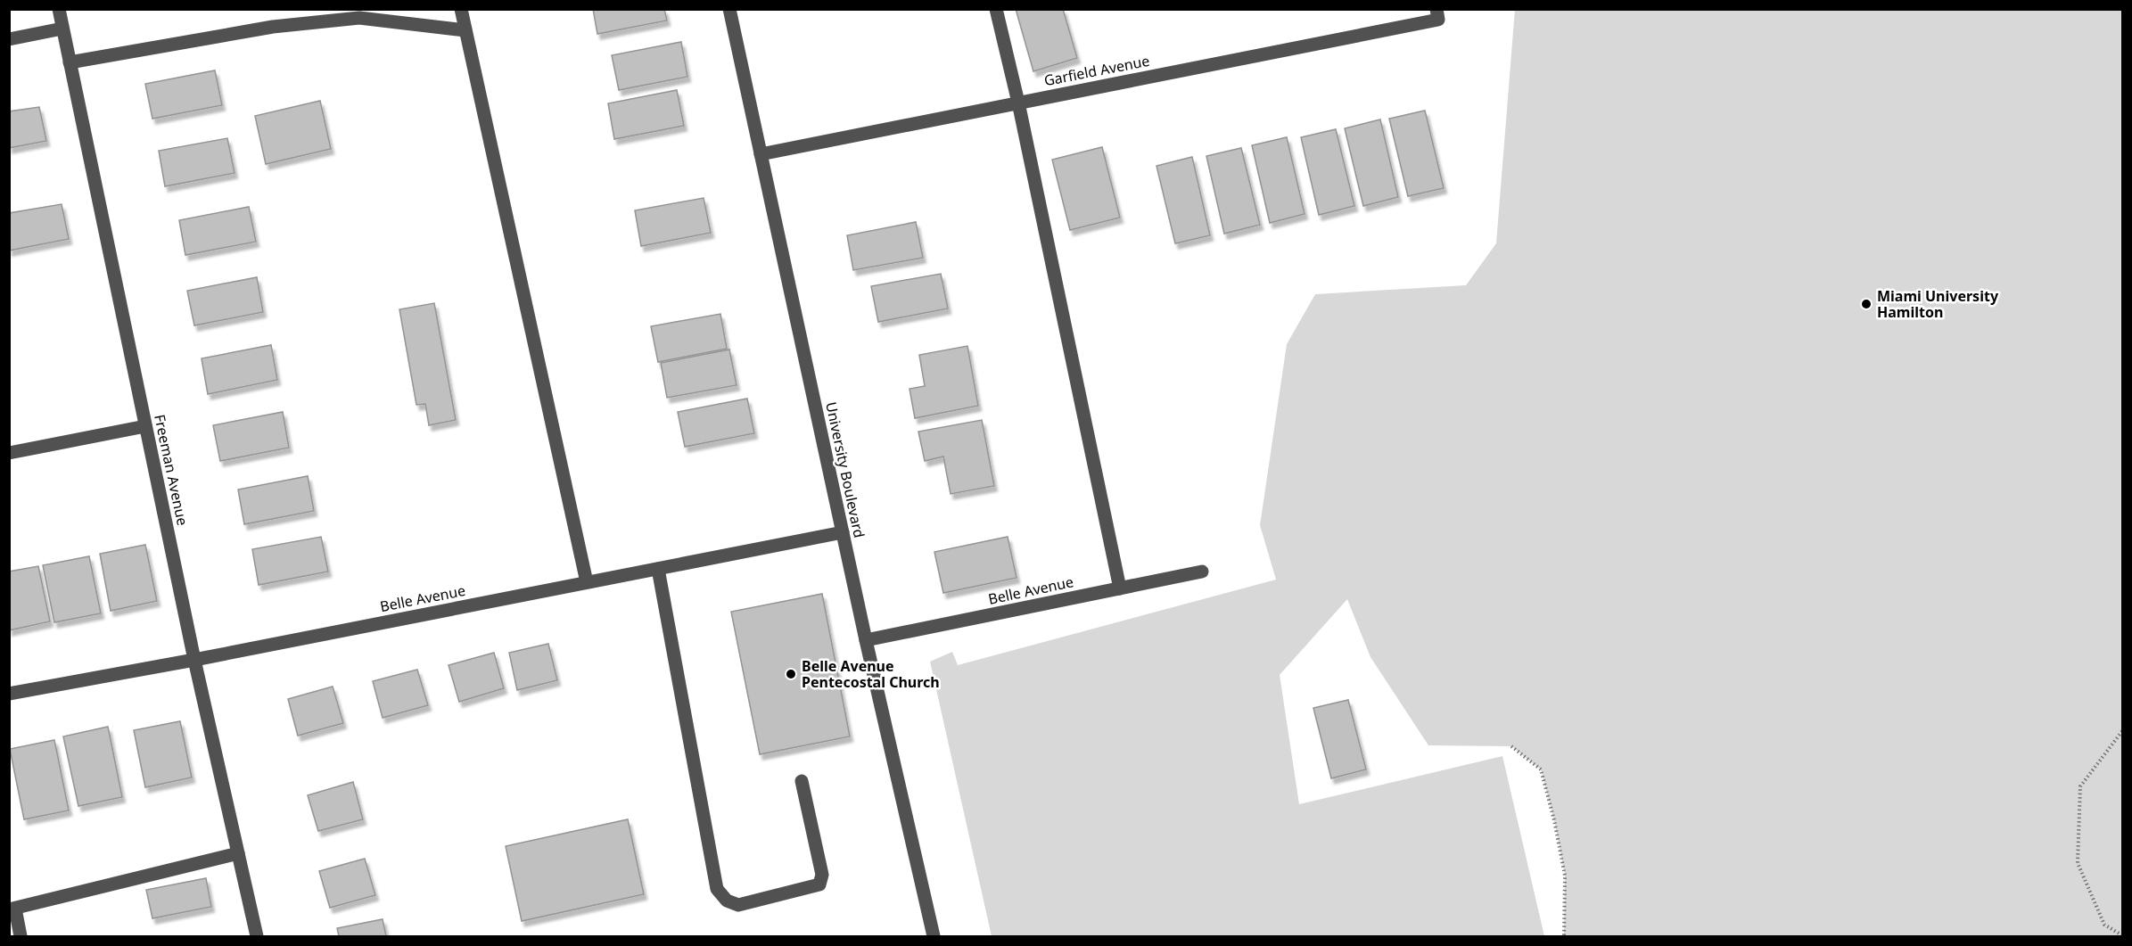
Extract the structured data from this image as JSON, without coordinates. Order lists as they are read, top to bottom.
{
  "streets": {
    "street": [
      "Garfield Avenue",
      "Freeman Avenue",
      "University Boulevard",
      "Belle Avenue"
    ]
  },
  "crossings": [
    ["Garfield Avenue", "University Boulevard"],
    ["Freeman Avenue", "Belle Avenue"],
    ["University Boulevard", "Belle Avenue"]
  ],
  "places": ["Miami University Hamilton", "Belle Avenue Pentecostal Church"]
}
